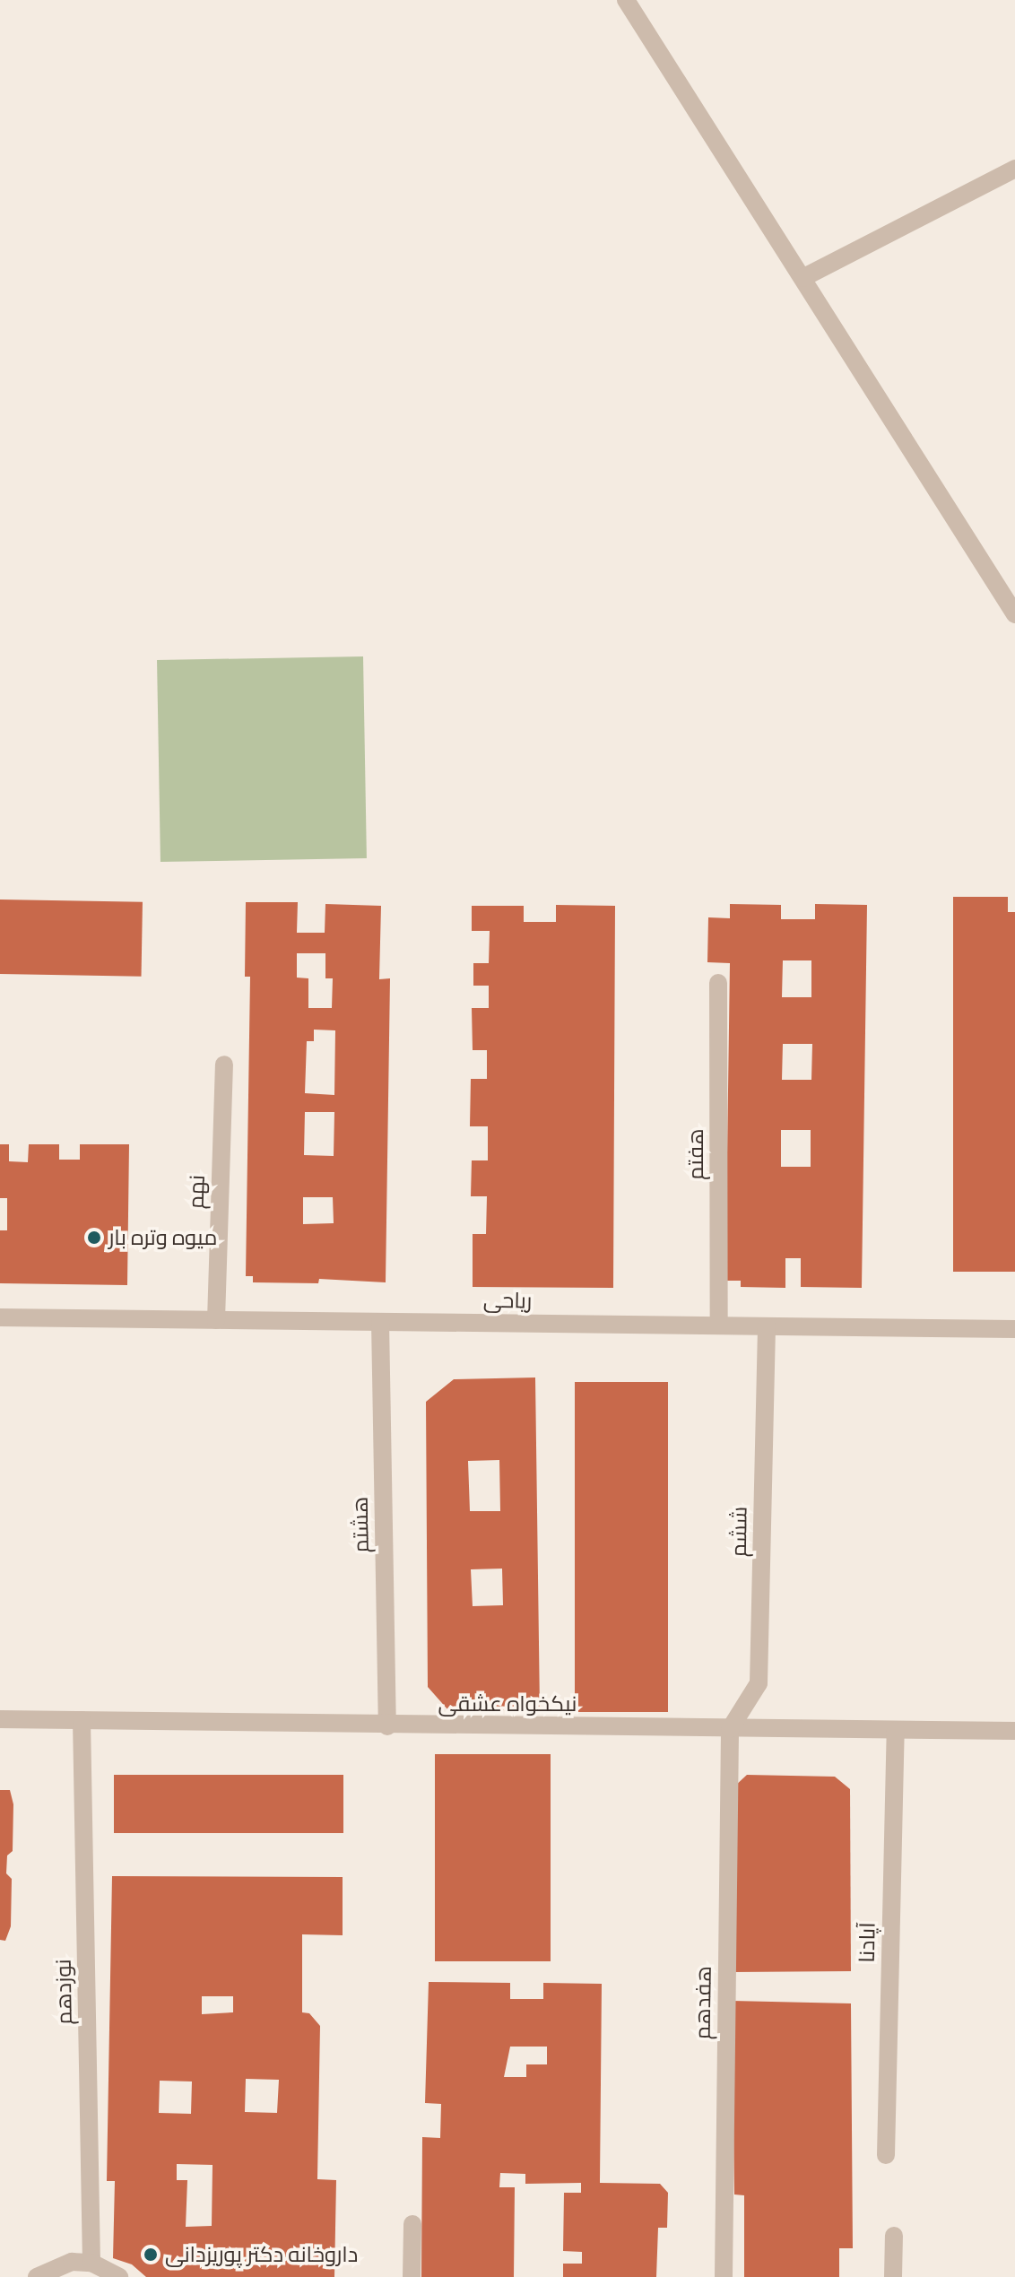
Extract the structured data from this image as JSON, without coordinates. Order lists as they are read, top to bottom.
{
  "streets": {
    "street": [
      "هفتم",
      "نهم",
      "ریاحی",
      "هشتم",
      "ششم",
      "نیکخواه عشقی",
      "آپادنا",
      "نوزدهم",
      "هفدهم"
    ]
  },
  "crossings": [
    ["هفتم", "ریاحی"],
    ["نهم", "ریاحی"],
    ["ریاحی", "هشتم"],
    ["ریاحی", "ششم"],
    ["هشتم", "نیکخواه عشقی"],
    ["ششم", "نیکخواه عشقی"],
    ["ششم", "هفدهم"],
    ["نیکخواه عشقی", "آپادنا"],
    ["نیکخواه عشقی", "نوزدهم"],
    ["نیکخواه عشقی", "هفدهم"]
  ],
  "places": ["میوه وتره بار", "داروخانه دکتر پوریزدانی"]
}
